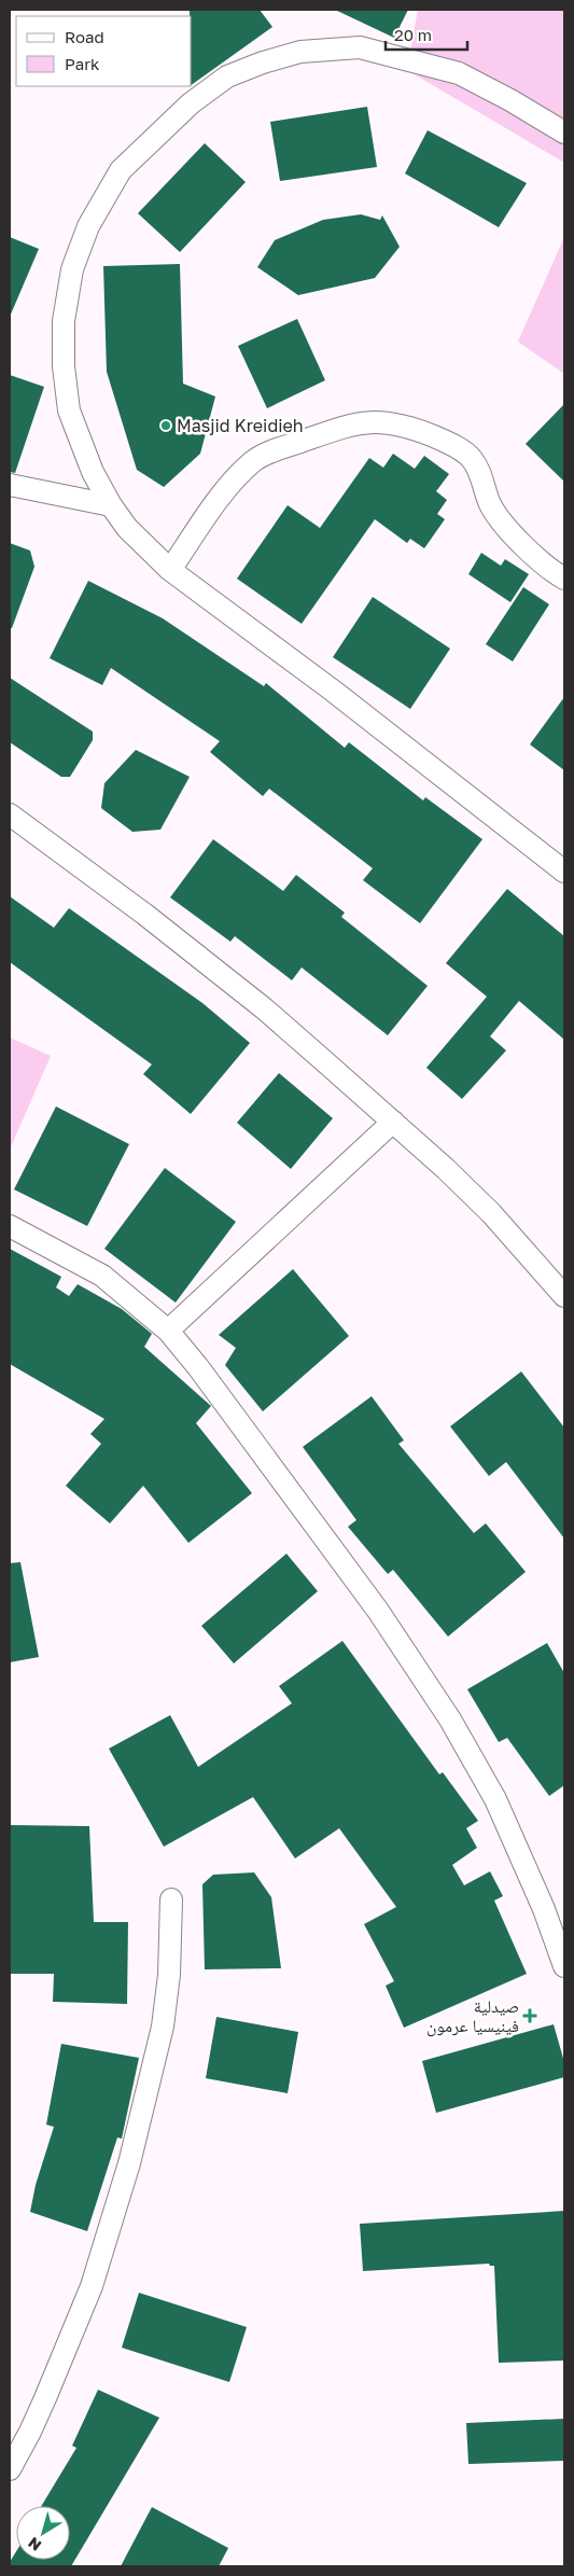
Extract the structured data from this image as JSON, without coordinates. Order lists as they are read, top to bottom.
{
  "places": {
    "other": ["Masjid Kreidieh"],
    "health": ["صيدلية فينيسيا عرمون"]
  },
  "legend": ["Road", "Park"],
  "scale_bar": "20 m",
  "north": "bottom left"
}
